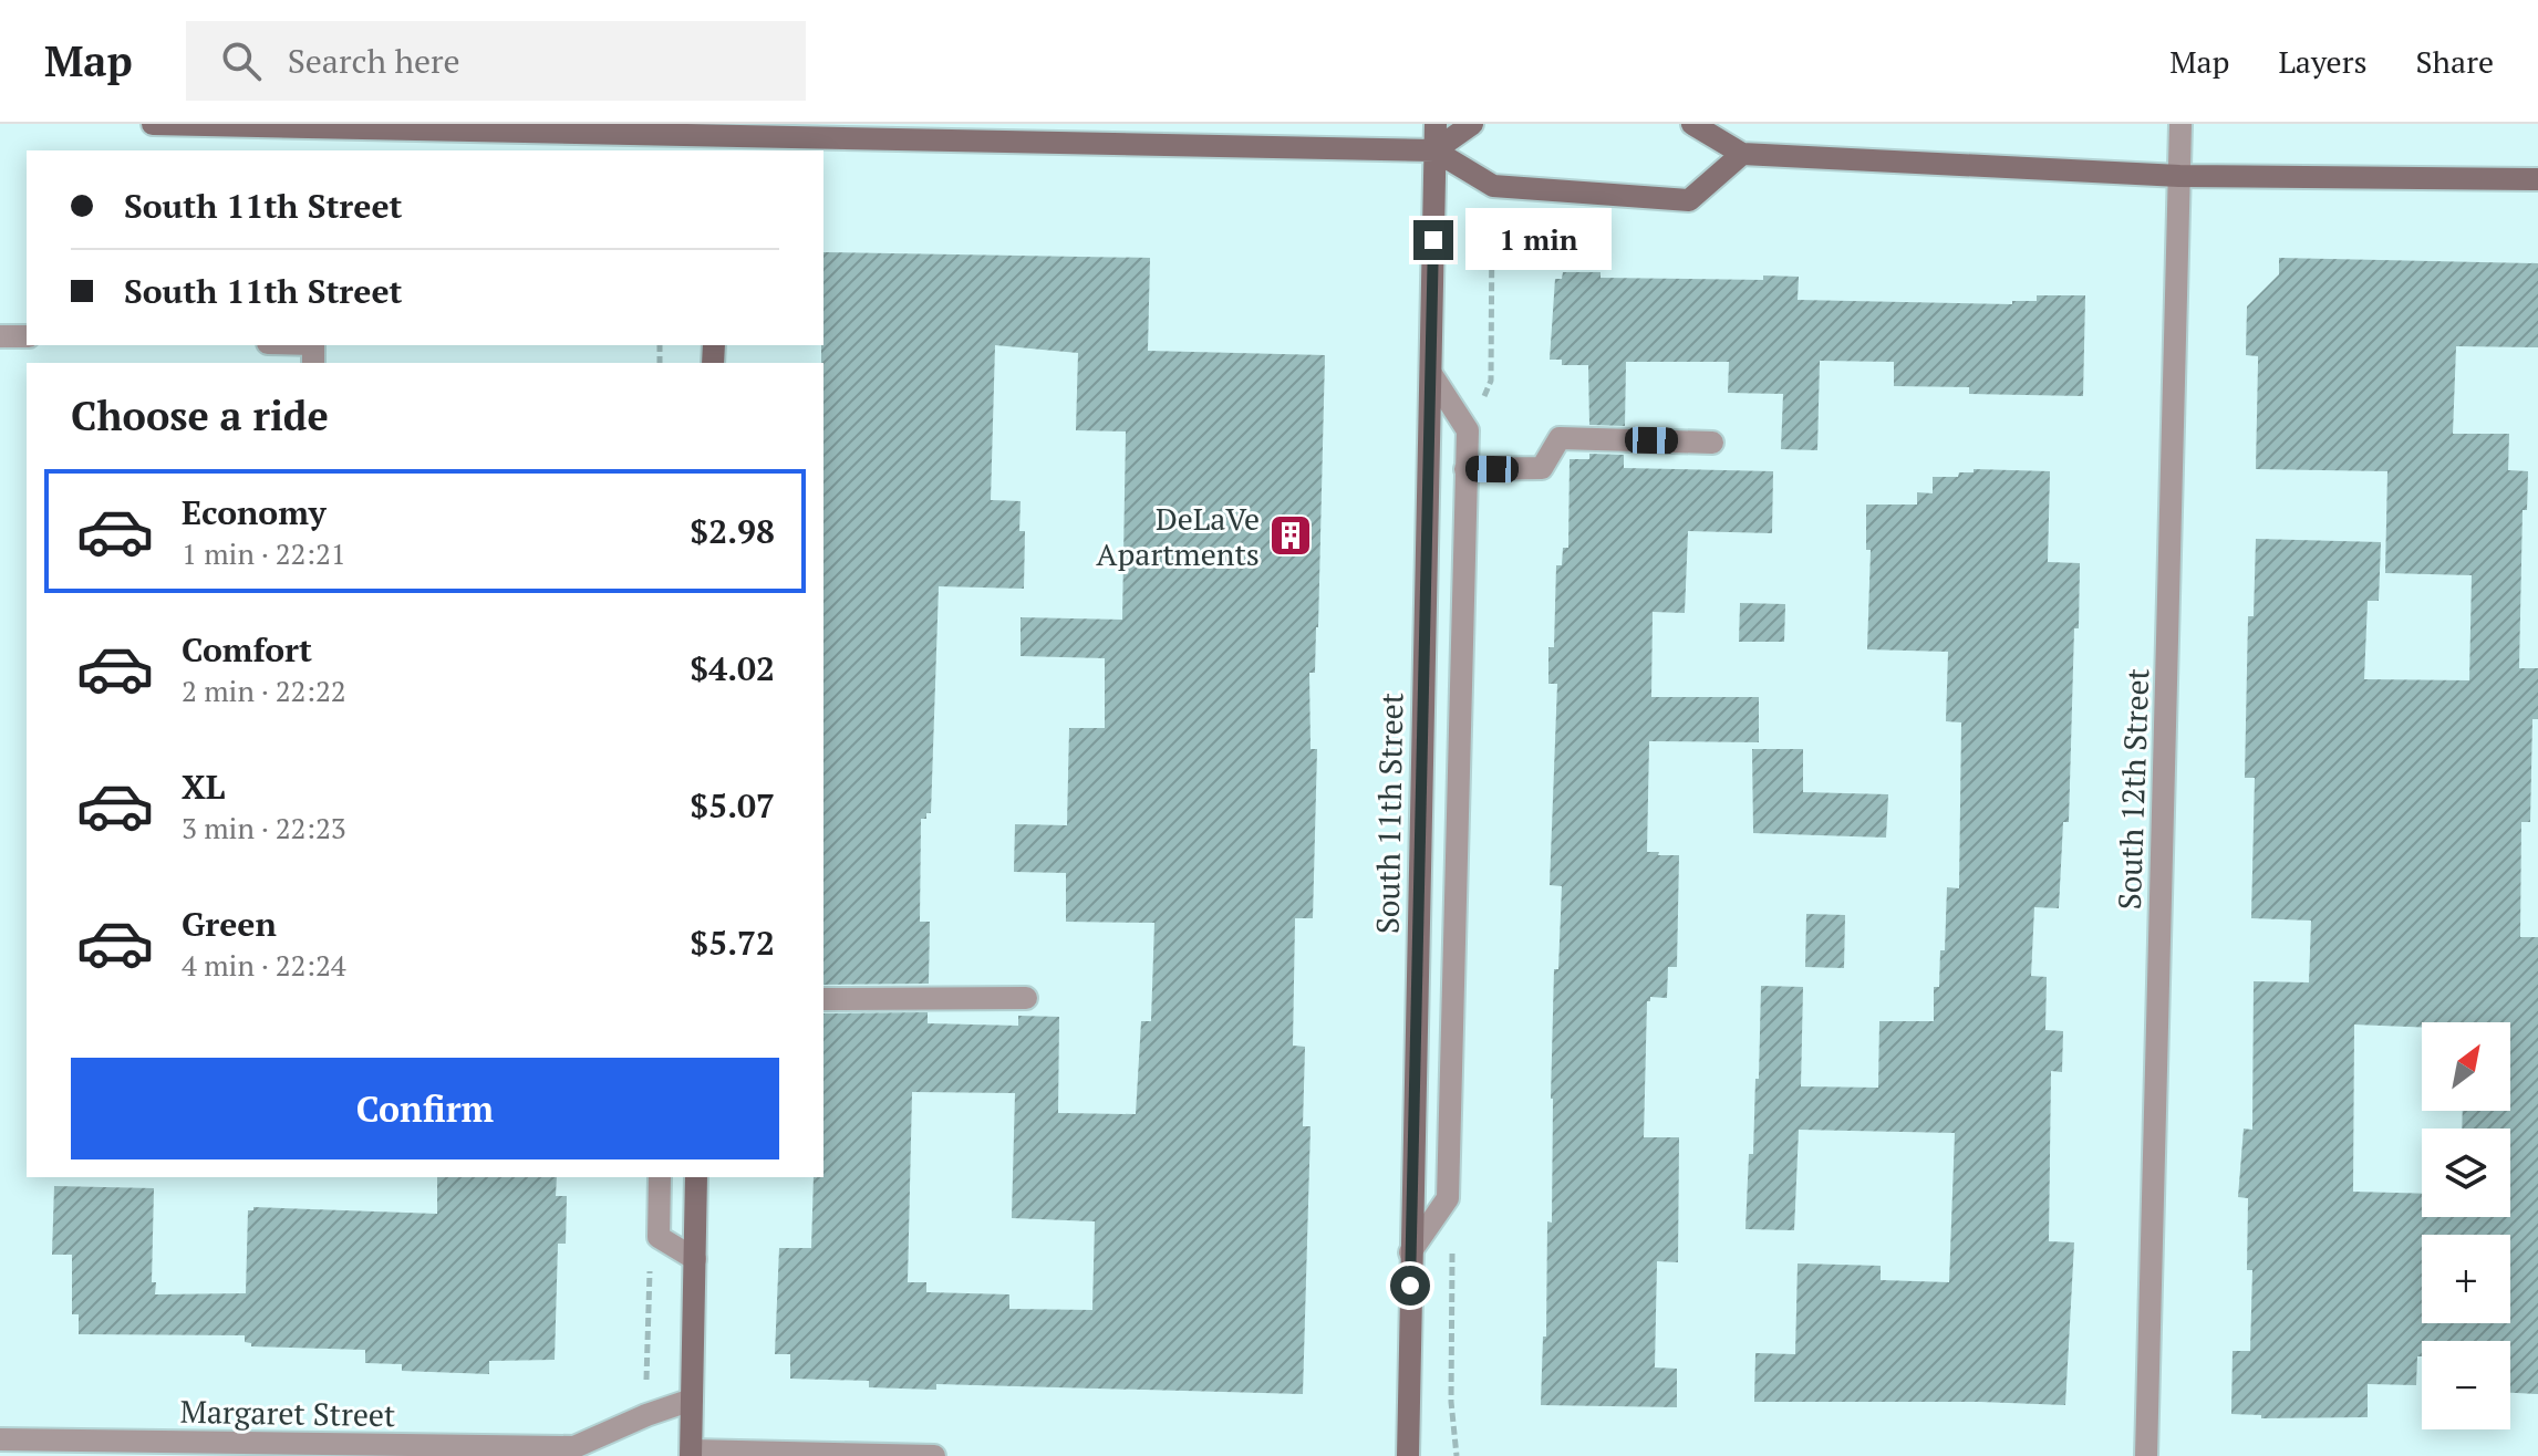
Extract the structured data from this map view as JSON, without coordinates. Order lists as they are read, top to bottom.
{
  "streets": {
    "street": ["South 12th Street", "South 11th Street", "Margaret Street"]
  },
  "places": {
    "building": ["DeLaVe Apartments"]
  },
  "north": "top right",
  "page": {
    "header": "Map",
    "search": "Search here",
    "nav": ["Map", "Layers", "Share"],
    "banner": ["South 11th Street", "South 11th Street"],
    "bubble": "1 min",
    "heading": "Choose a ride",
    "list": [
      {
        "name": "Economy",
        "note": "1 min · 22:21",
        "value": "$2.98"
      },
      {
        "name": "Comfort",
        "note": "2 min · 22:22",
        "value": "$4.02"
      },
      {
        "name": "XL",
        "note": "3 min · 22:23",
        "value": "$5.07"
      },
      {
        "name": "Green",
        "note": "4 min · 22:24",
        "value": "$5.72"
      }
    ],
    "map_buttons": ["+", "−"],
    "buttons": "Confirm"
  }
}
